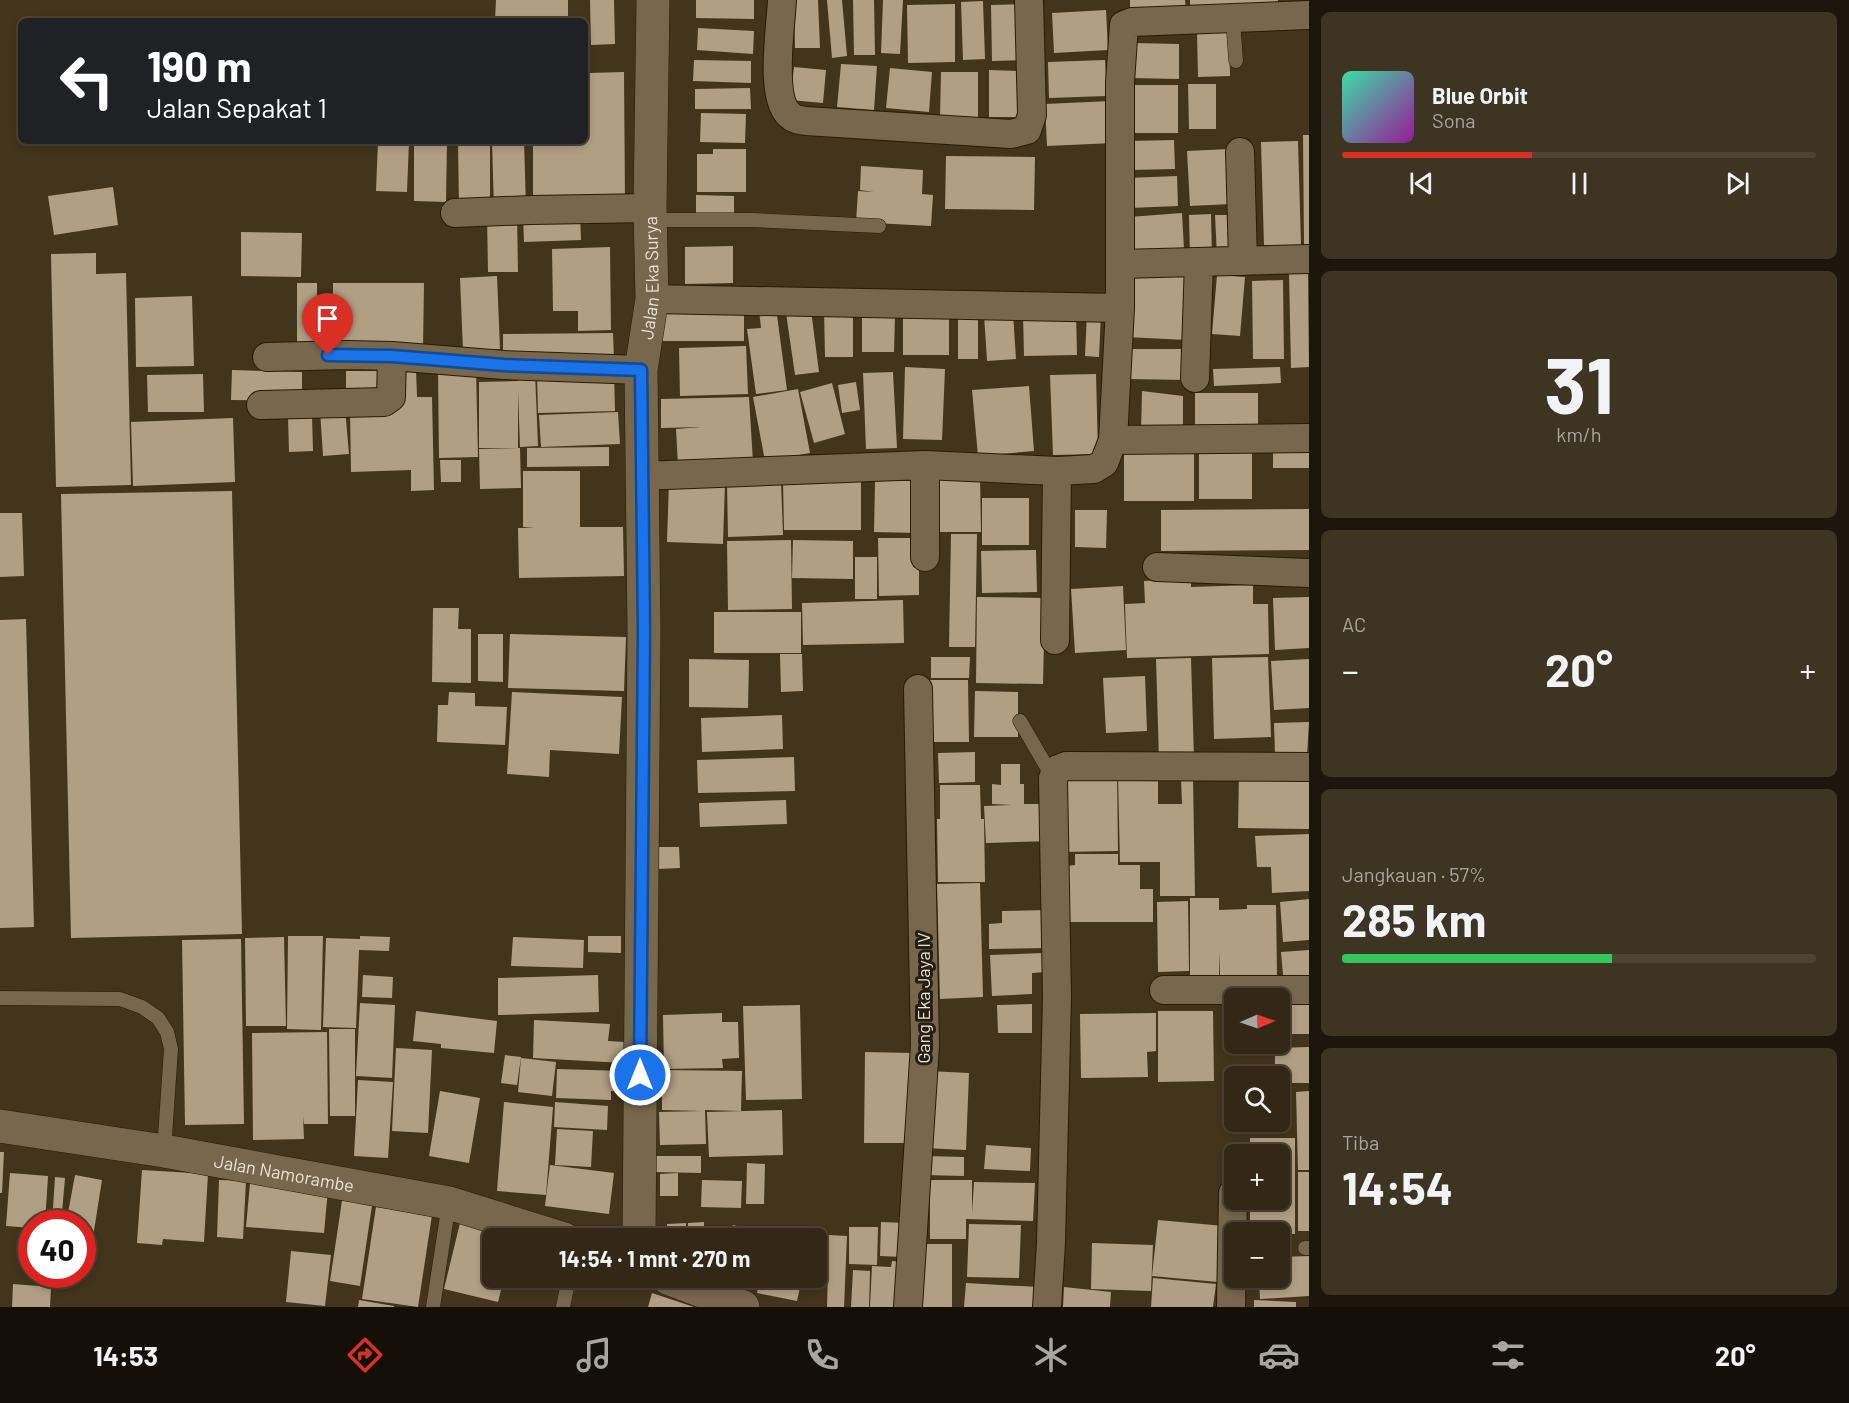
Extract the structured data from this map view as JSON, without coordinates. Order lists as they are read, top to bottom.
{
  "streets": {
    "street": ["Jalan Eka Surya", "Gang Eka Jaya IV", "Jalan Namorambe"]
  },
  "north": "right",
  "page": {
    "turn": ["190 m", "Jalan Sepakat 1"],
    "song": ["Blue Orbit", "Sona"],
    "tile": [
      ["31", "km/h"],
      "AC",
      ["Jangkauan · 57%", "285 km"],
      ["Tiba", "14:54"]
    ],
    "heat": ["−", "20°", "+"],
    "map_buttons": ["+", "−"],
    "limit": "40",
    "trip": "14:54 · 1 mnt · 270 m",
    "tabs": ["14:53", "20°"]
  }
}
